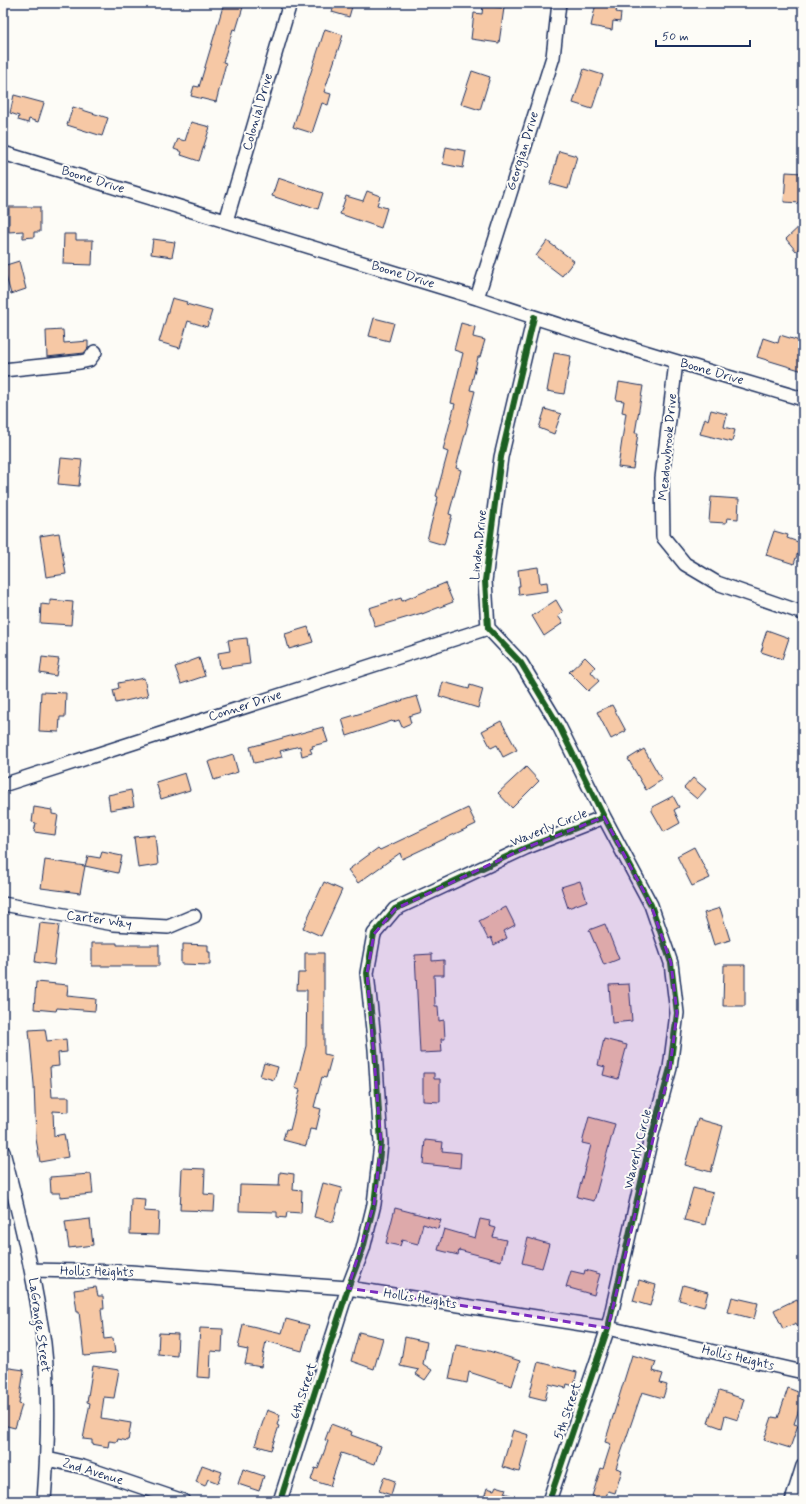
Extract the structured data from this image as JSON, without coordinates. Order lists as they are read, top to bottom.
{
  "streets": {
    "street": [
      "Colonial Drive",
      "Georgian Drive",
      "Boone Drive",
      "Meadowbrook Drive",
      "Linden Drive",
      "Conner Drive",
      "Waverly Circle",
      "Carter Way",
      "Hollis Heights",
      "LaGrange Street",
      "6th Street",
      "5th Street",
      "2nd Avenue"
    ]
  },
  "crossings": [
    ["Colonial Drive", "Boone Drive"],
    ["Georgian Drive", "Boone Drive"],
    ["Boone Drive", "Meadowbrook Drive"],
    ["Boone Drive", "Linden Drive"],
    ["Linden Drive", "Conner Drive"],
    ["Waverly Circle", "Hollis Heights"],
    ["Waverly Circle", "6th Street"],
    ["Waverly Circle", "5th Street"],
    ["Hollis Heights", "LaGrange Street"],
    ["Hollis Heights", "6th Street"],
    ["Hollis Heights", "5th Street"],
    ["LaGrange Street", "2nd Avenue"]
  ],
  "scale_bar": "50 m"
}
